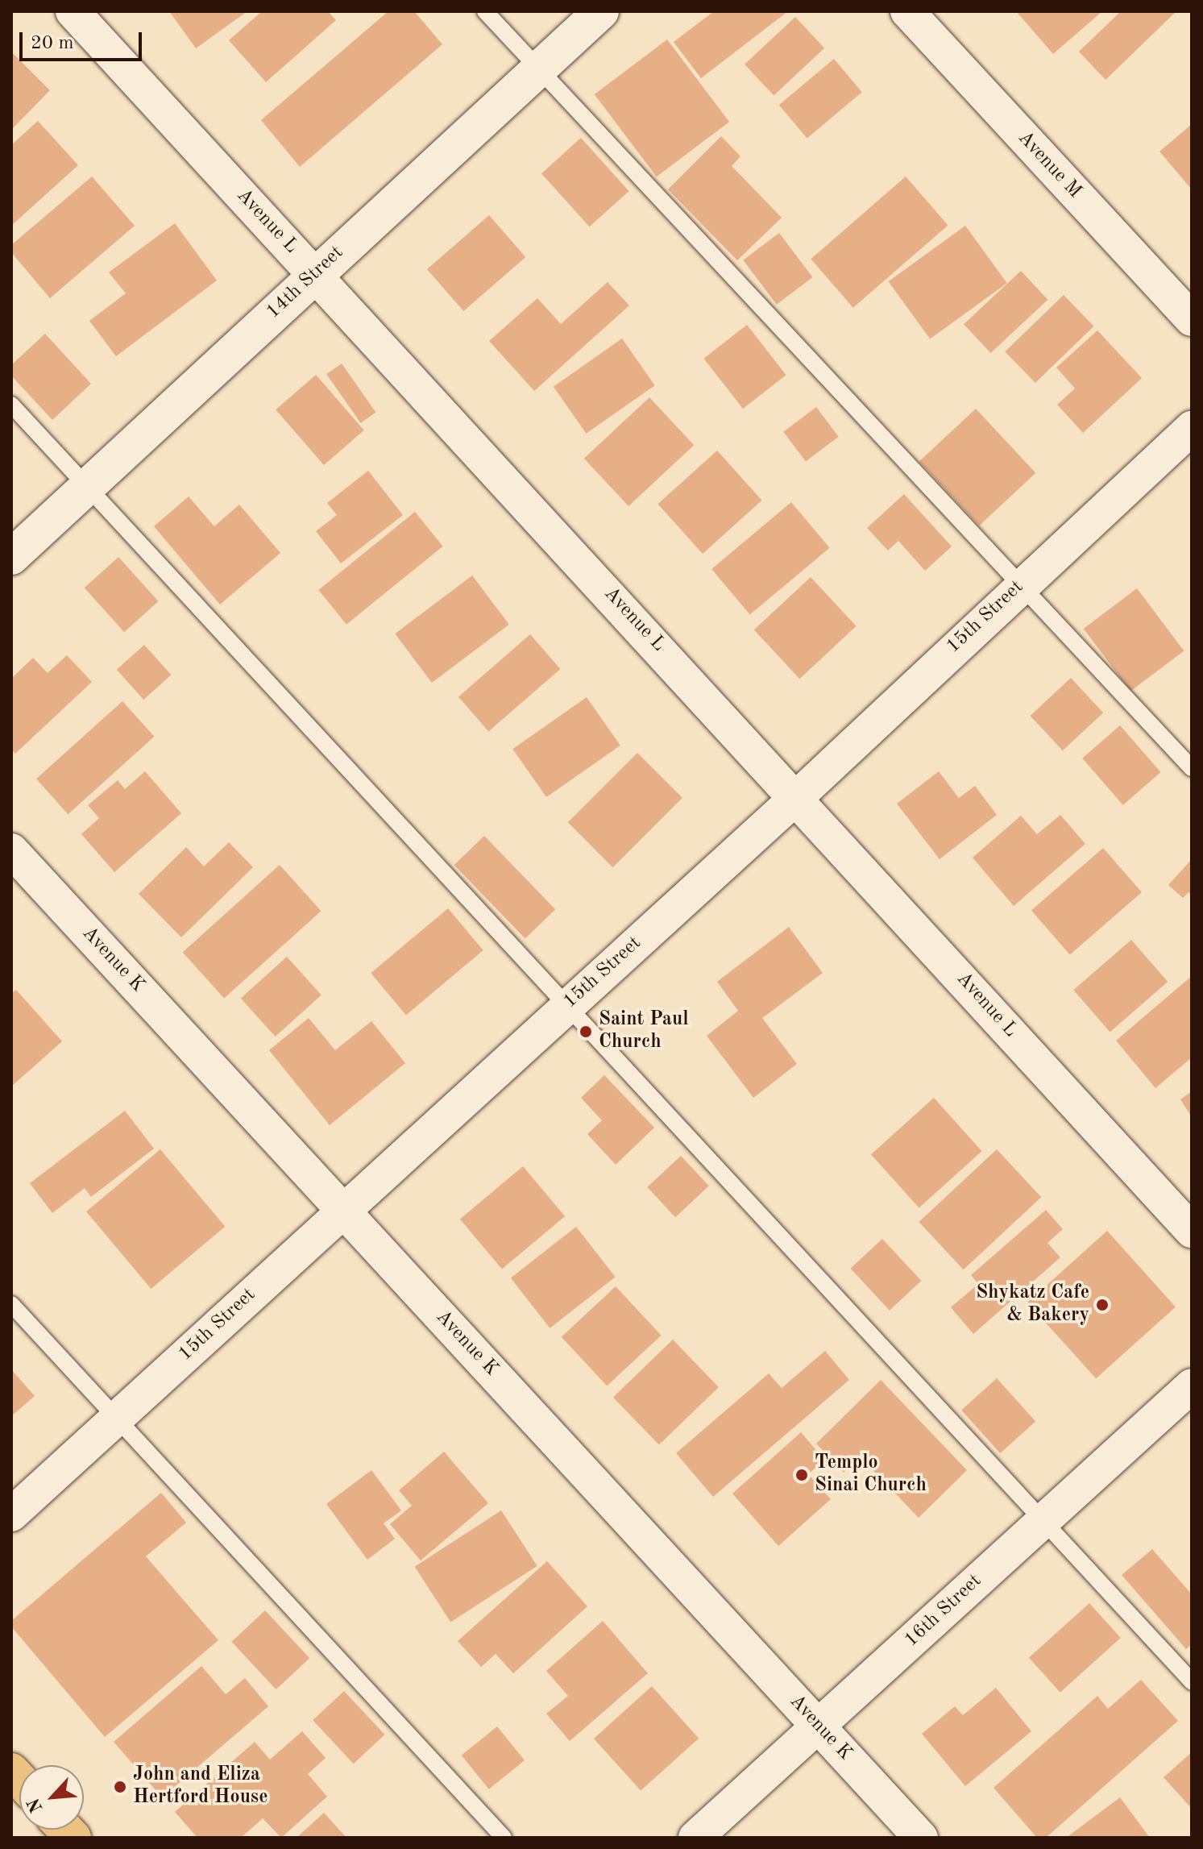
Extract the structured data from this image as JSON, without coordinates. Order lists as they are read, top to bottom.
{
  "streets": {
    "main road": ["14th Street"],
    "street": [
      "Avenue M",
      "Avenue L",
      "15th Street",
      "Avenue K",
      "16th Street"
    ]
  },
  "crossings": [
    ["Avenue L", "14th Street"],
    ["Avenue L", "15th Street"],
    ["15th Street", "Avenue K"],
    ["Avenue K", "16th Street"]
  ],
  "places": [
    "Saint Paul Church",
    "Shykatz Cafe & Bakery",
    "Templo Sinai Church",
    "John and Eliza Hertford House"
  ],
  "scale_bar": "20 m",
  "north": "bottom left"
}
